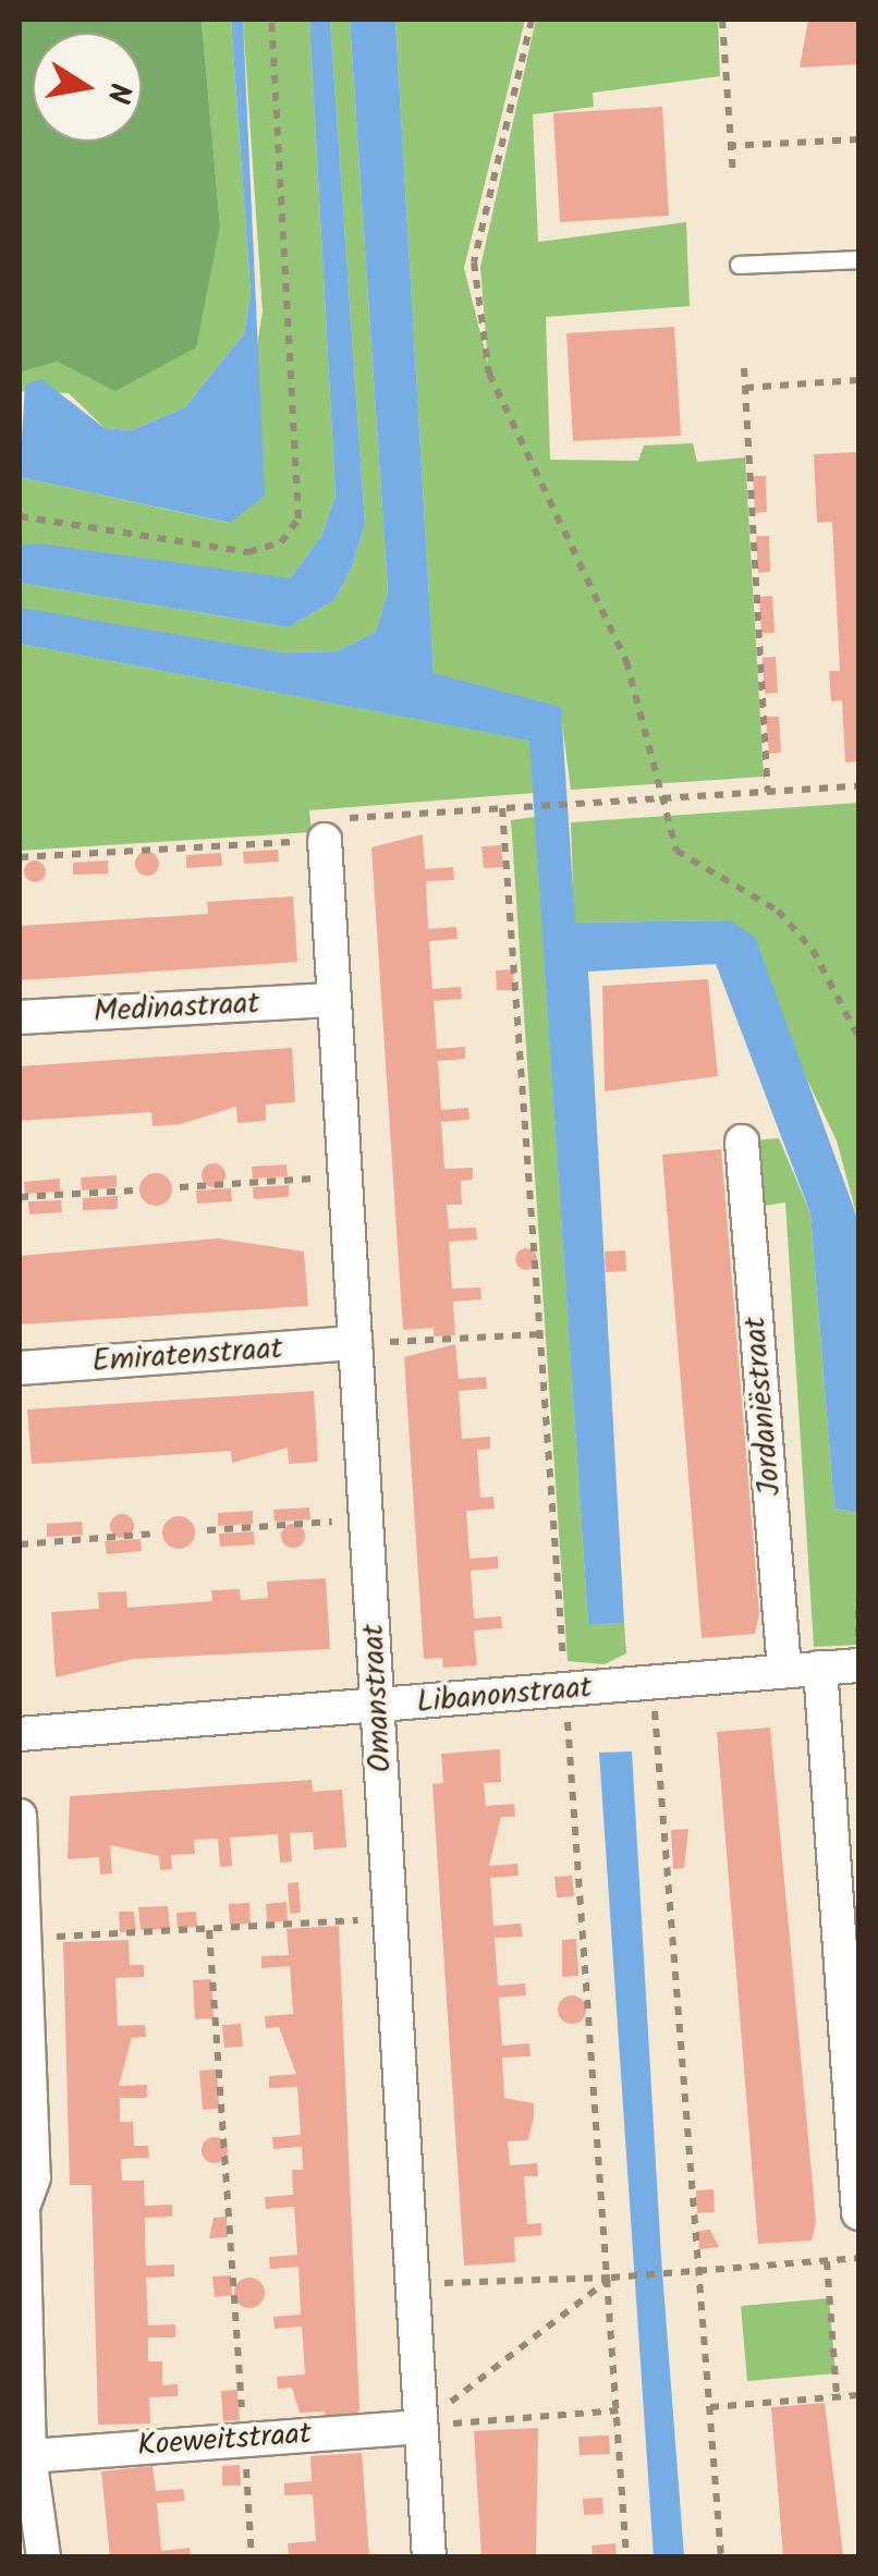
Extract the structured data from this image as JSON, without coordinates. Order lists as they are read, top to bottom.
{
  "streets": {
    "street": [
      "Medinastraat",
      "Emiratenstraat",
      "Jordaniëstraat",
      "Libanonstraat",
      "Omanstraat",
      "Koeweitstraat"
    ]
  },
  "crossings": [
    ["Medinastraat", "Omanstraat"],
    ["Emiratenstraat", "Omanstraat"],
    ["Jordaniëstraat", "Libanonstraat"],
    ["Libanonstraat", "Omanstraat"],
    ["Omanstraat", "Koeweitstraat"]
  ],
  "north": "right"
}
